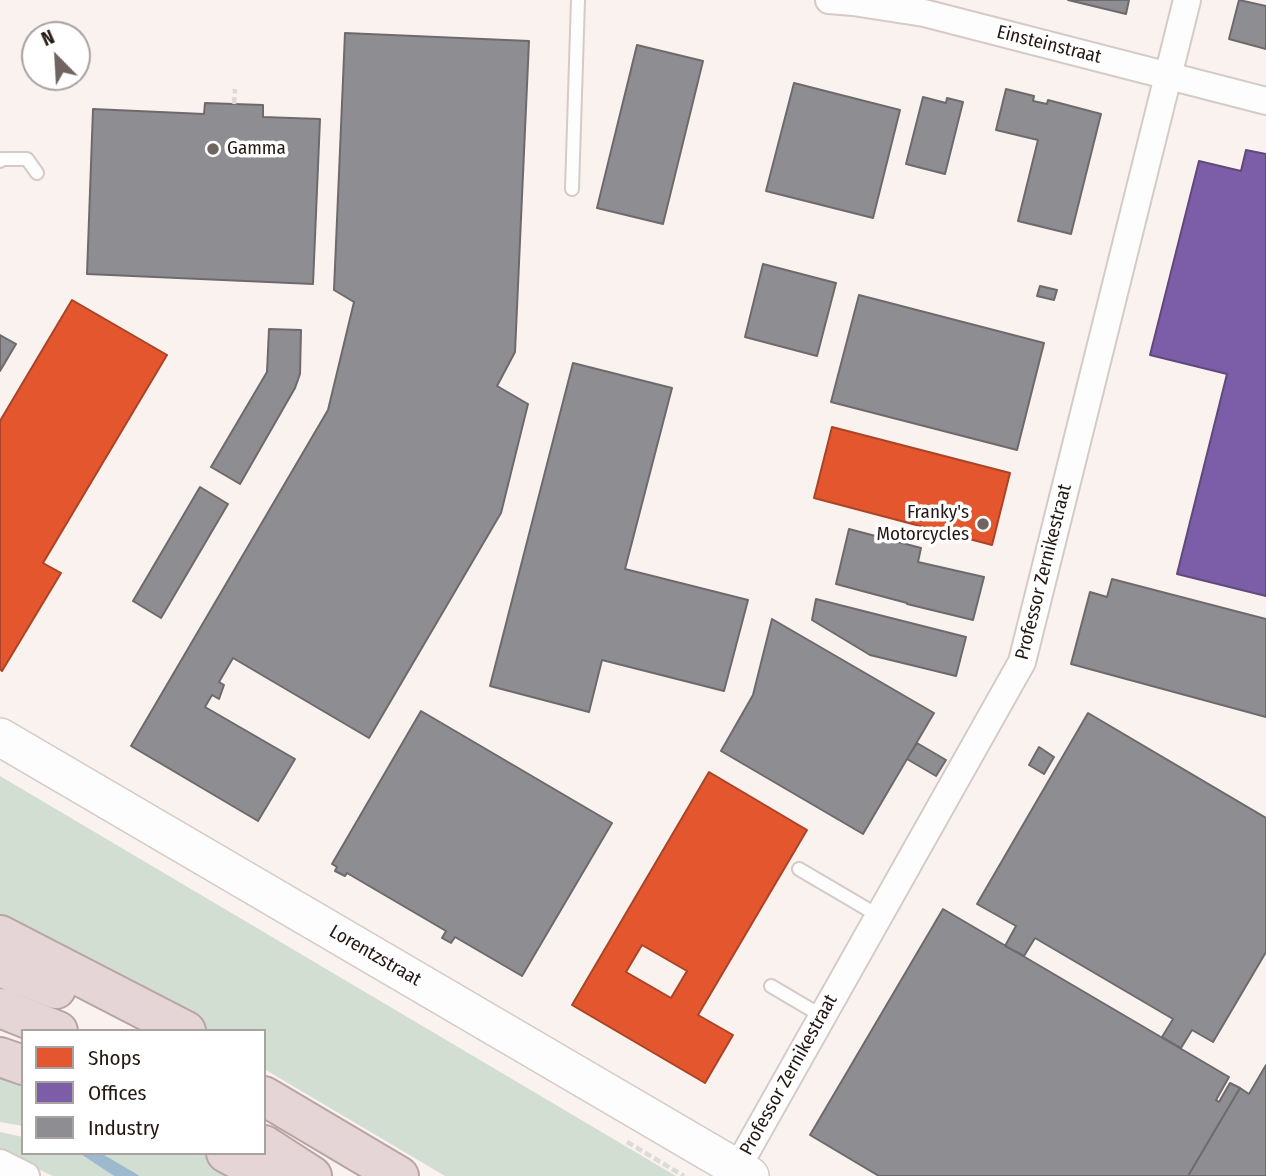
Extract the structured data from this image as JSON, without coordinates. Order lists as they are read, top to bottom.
{
  "streets": {
    "street": ["Einsteinstraat", "Professor Zernikestraat", "Lorentzstraat"]
  },
  "crossings": [
    ["Einsteinstraat", "Professor Zernikestraat"],
    ["Professor Zernikestraat", "Lorentzstraat"]
  ],
  "places": ["Gamma", "Franky's Motorcycles"],
  "legend": ["Shops", "Offices", "Industry"],
  "north": "top left"
}
